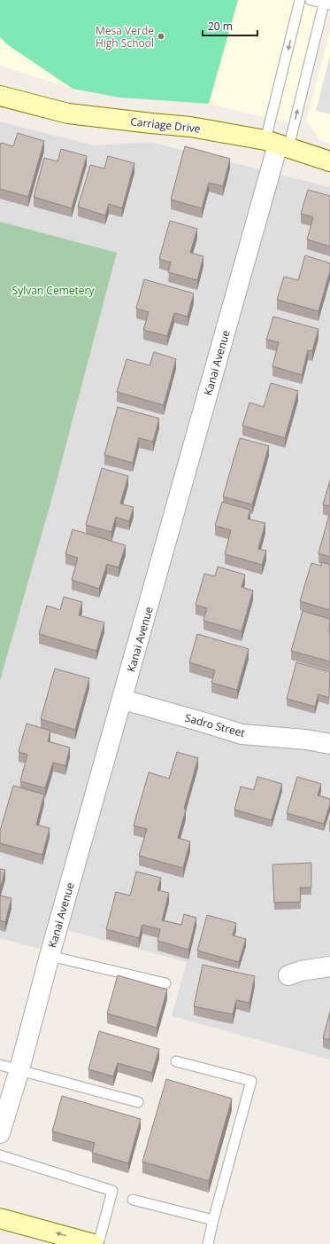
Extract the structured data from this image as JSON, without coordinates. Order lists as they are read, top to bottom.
{
  "streets": {
    "street": ["Carriage Drive", "Kanai Avenue", "Sadro Street"]
  },
  "crossings": [
    ["Carriage Drive", "Kanai Avenue"],
    ["Kanai Avenue", "Sadro Street"]
  ],
  "parks": ["Sylvan Cemetery"],
  "places": ["Mesa Verde High School"],
  "scale_bar": "20 m"
}
